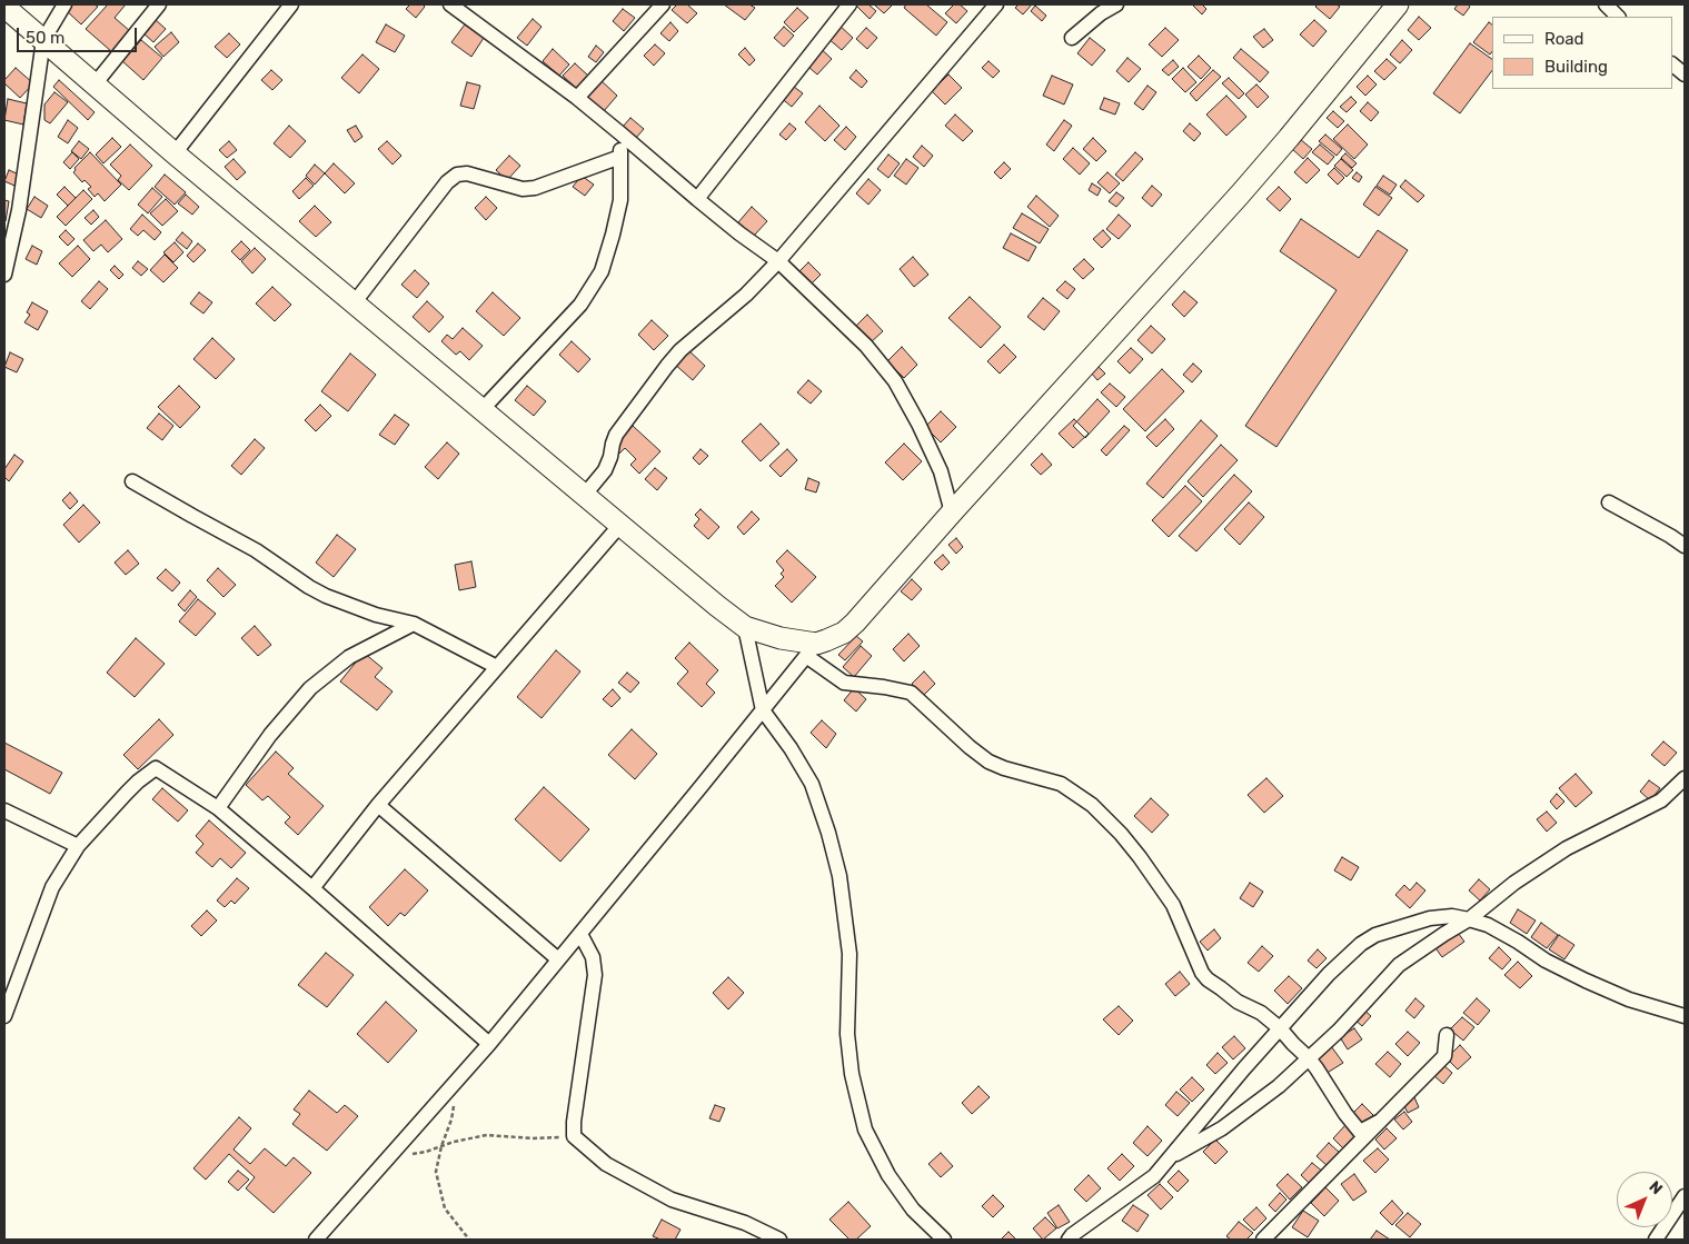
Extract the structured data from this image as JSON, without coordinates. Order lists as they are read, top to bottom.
{
  "legend": ["Road", "Building"],
  "scale_bar": "50 m",
  "north": "top right"
}
